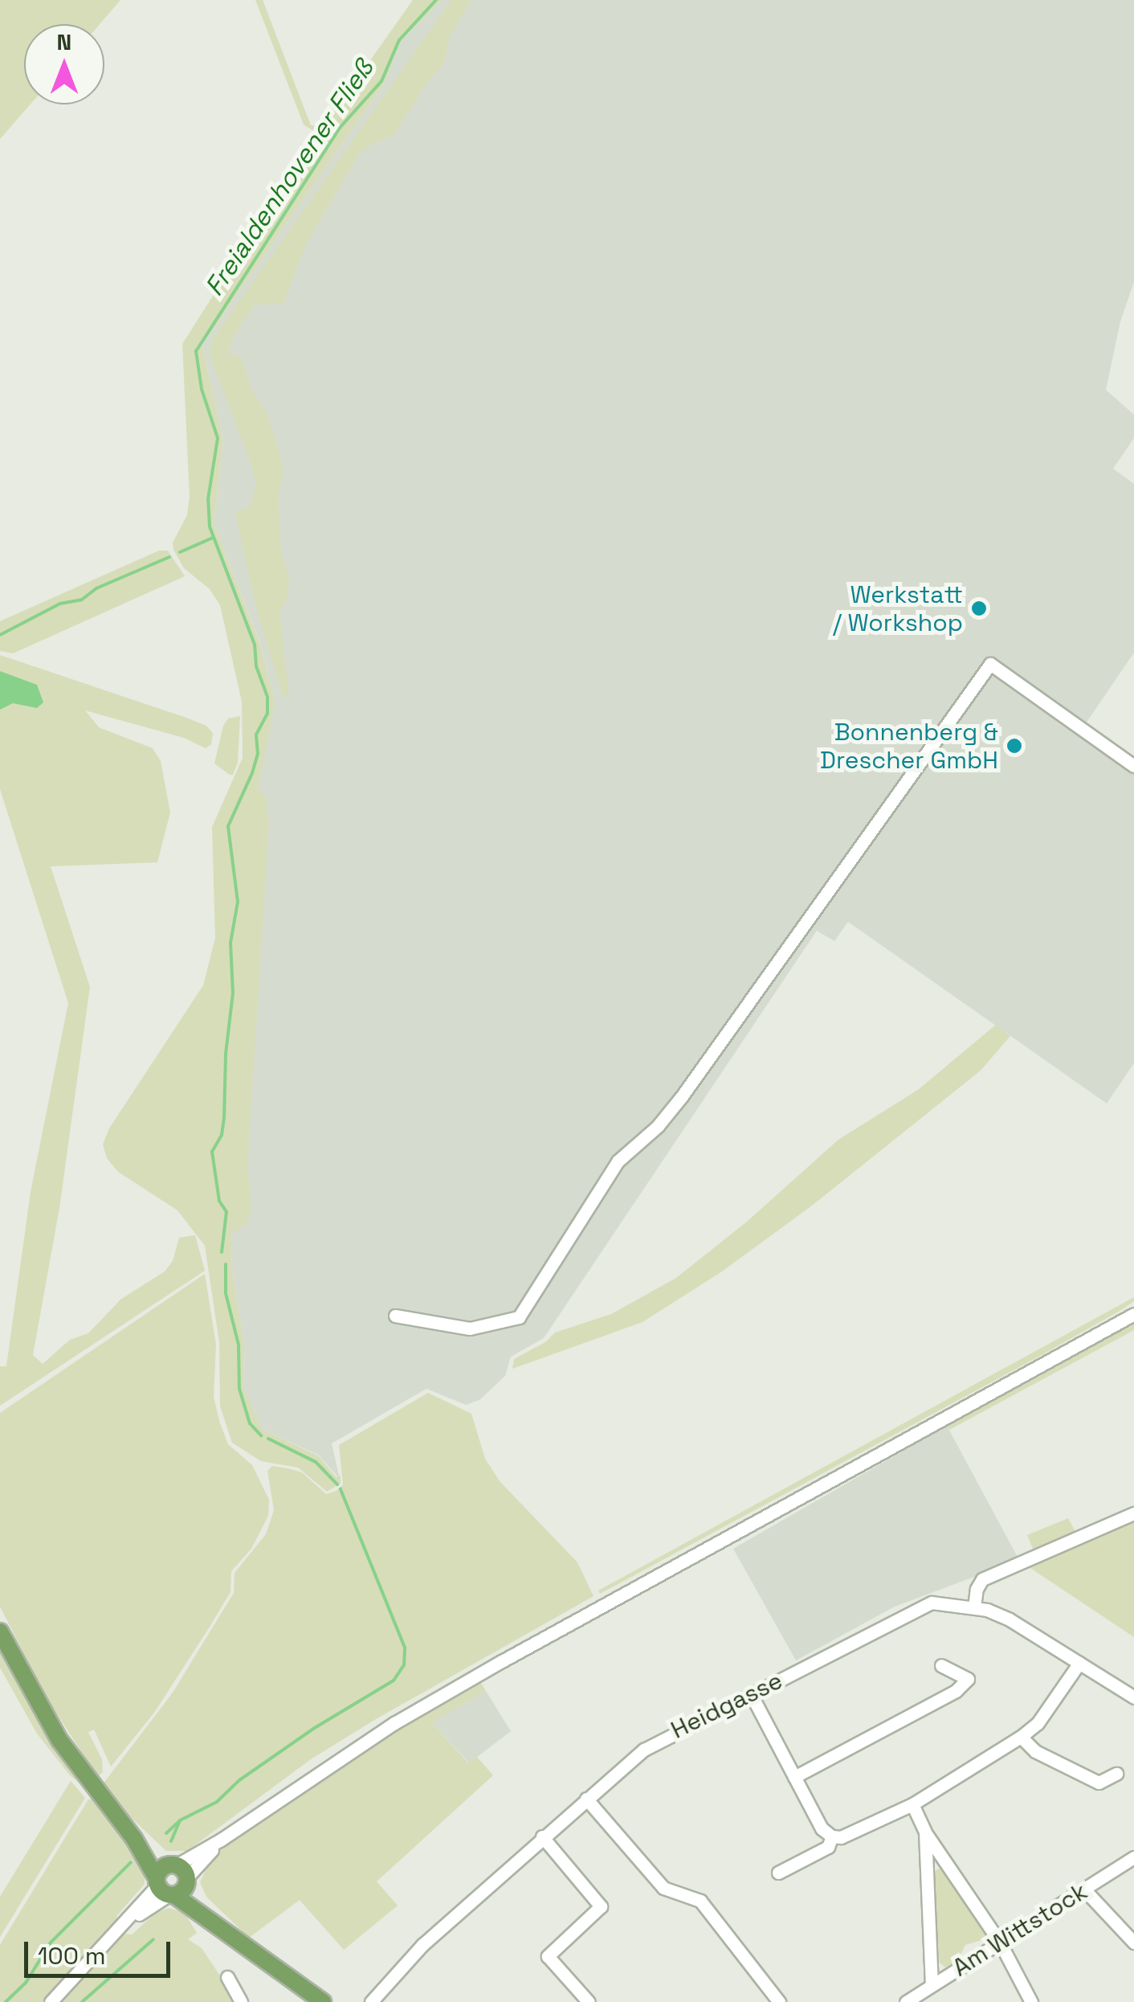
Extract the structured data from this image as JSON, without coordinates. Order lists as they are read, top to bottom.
{
  "streets": {
    "street": ["Heidgasse", "Am Wittstock"]
  },
  "water": ["Freialdenhovener Fließ"],
  "places": ["Werkstatt / Workshop", "Bonnenberg & Drescher GmbH"],
  "scale_bar": "100 m",
  "north": "top"
}
